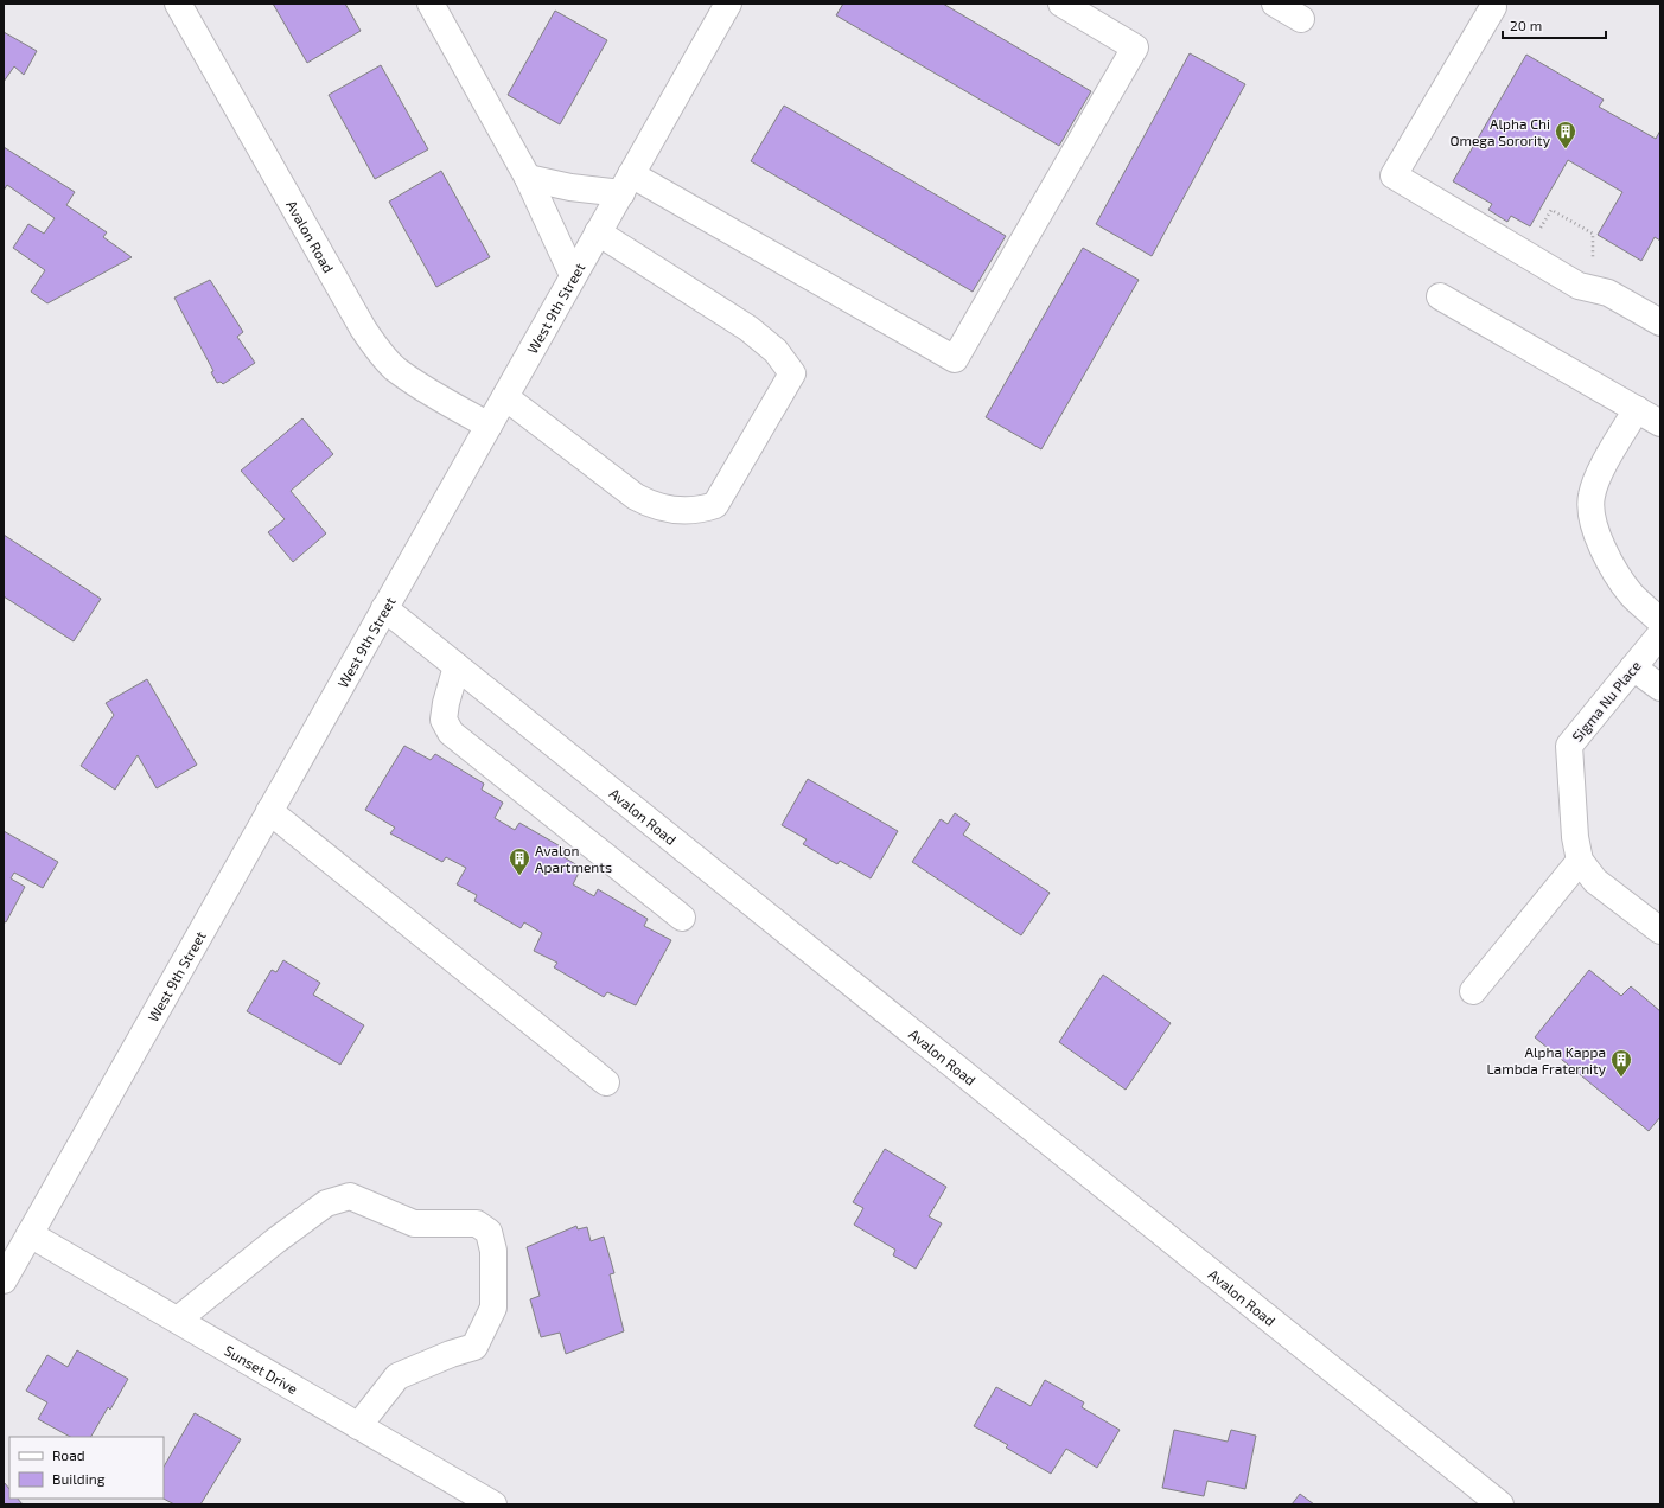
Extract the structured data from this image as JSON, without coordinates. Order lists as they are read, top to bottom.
{
  "streets": {
    "street": [
      "Avalon Road",
      "West 9th Street",
      "Sigma Nu Place",
      "Sunset Drive"
    ]
  },
  "crossings": [
    ["Avalon Road", "West 9th Street"],
    ["West 9th Street", "Sunset Drive"]
  ],
  "places": {
    "building": ["Alpha Chi Omega Sorority", "Avalon Apartments", "Alpha Kappa Lambda Fraternity"]
  },
  "legend": ["Road", "Building"],
  "scale_bar": "20 m"
}
